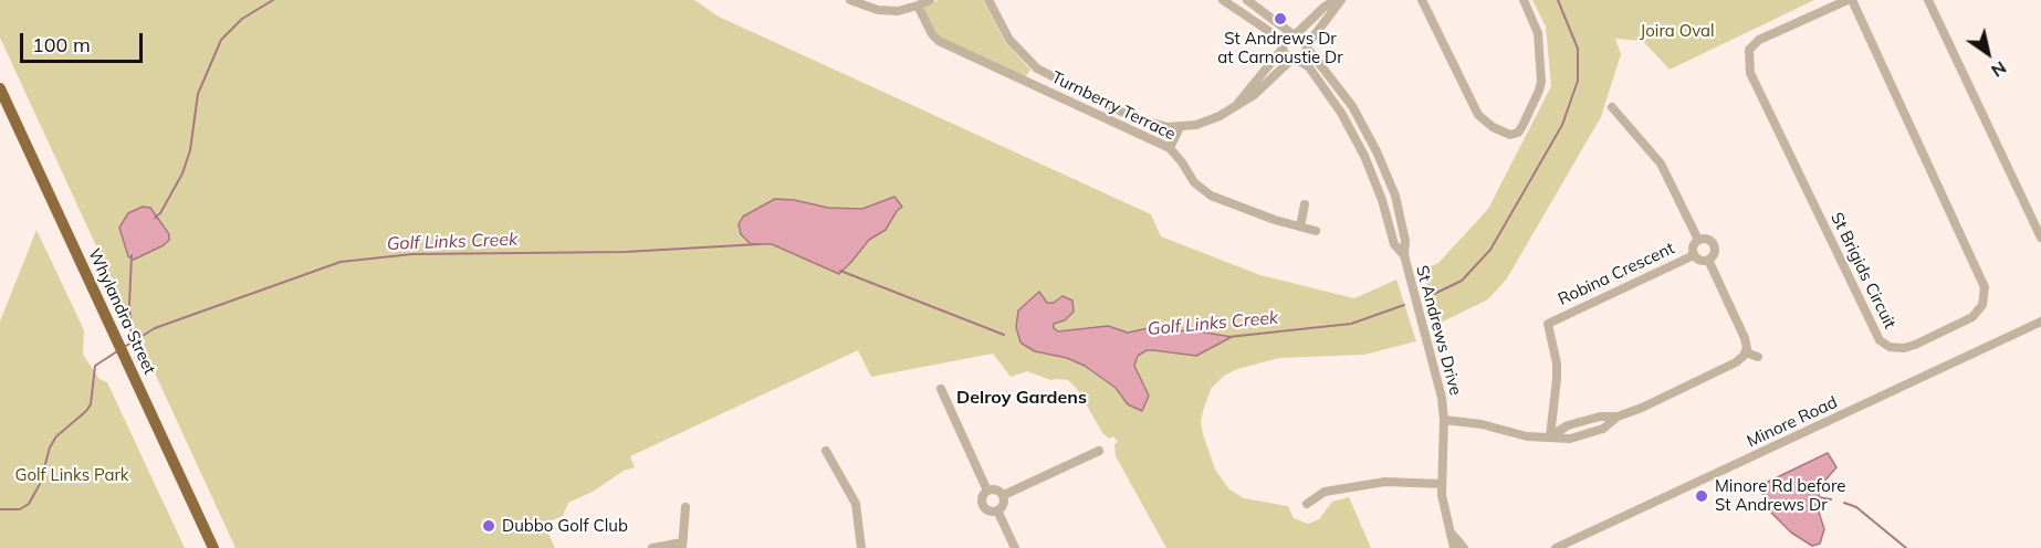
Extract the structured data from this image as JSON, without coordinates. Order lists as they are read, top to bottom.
{
  "streets": {
    "highway": ["Whylandra Street"],
    "street": [
      "Turnberry Terrace",
      "St Brigids Circuit",
      "Robina Crescent",
      "St Andrews Drive",
      "Minore Road"
    ]
  },
  "districts": ["Delroy Gardens"],
  "water": ["Golf Links Creek"],
  "parks": ["Joira Oval", "Golf Links Park"],
  "places": ["St Andrews Dr at Carnoustie Dr", "Minore Rd before St Andrews Dr", "Dubbo Golf Club"],
  "scale_bar": "100 m",
  "north": "bottom right"
}
